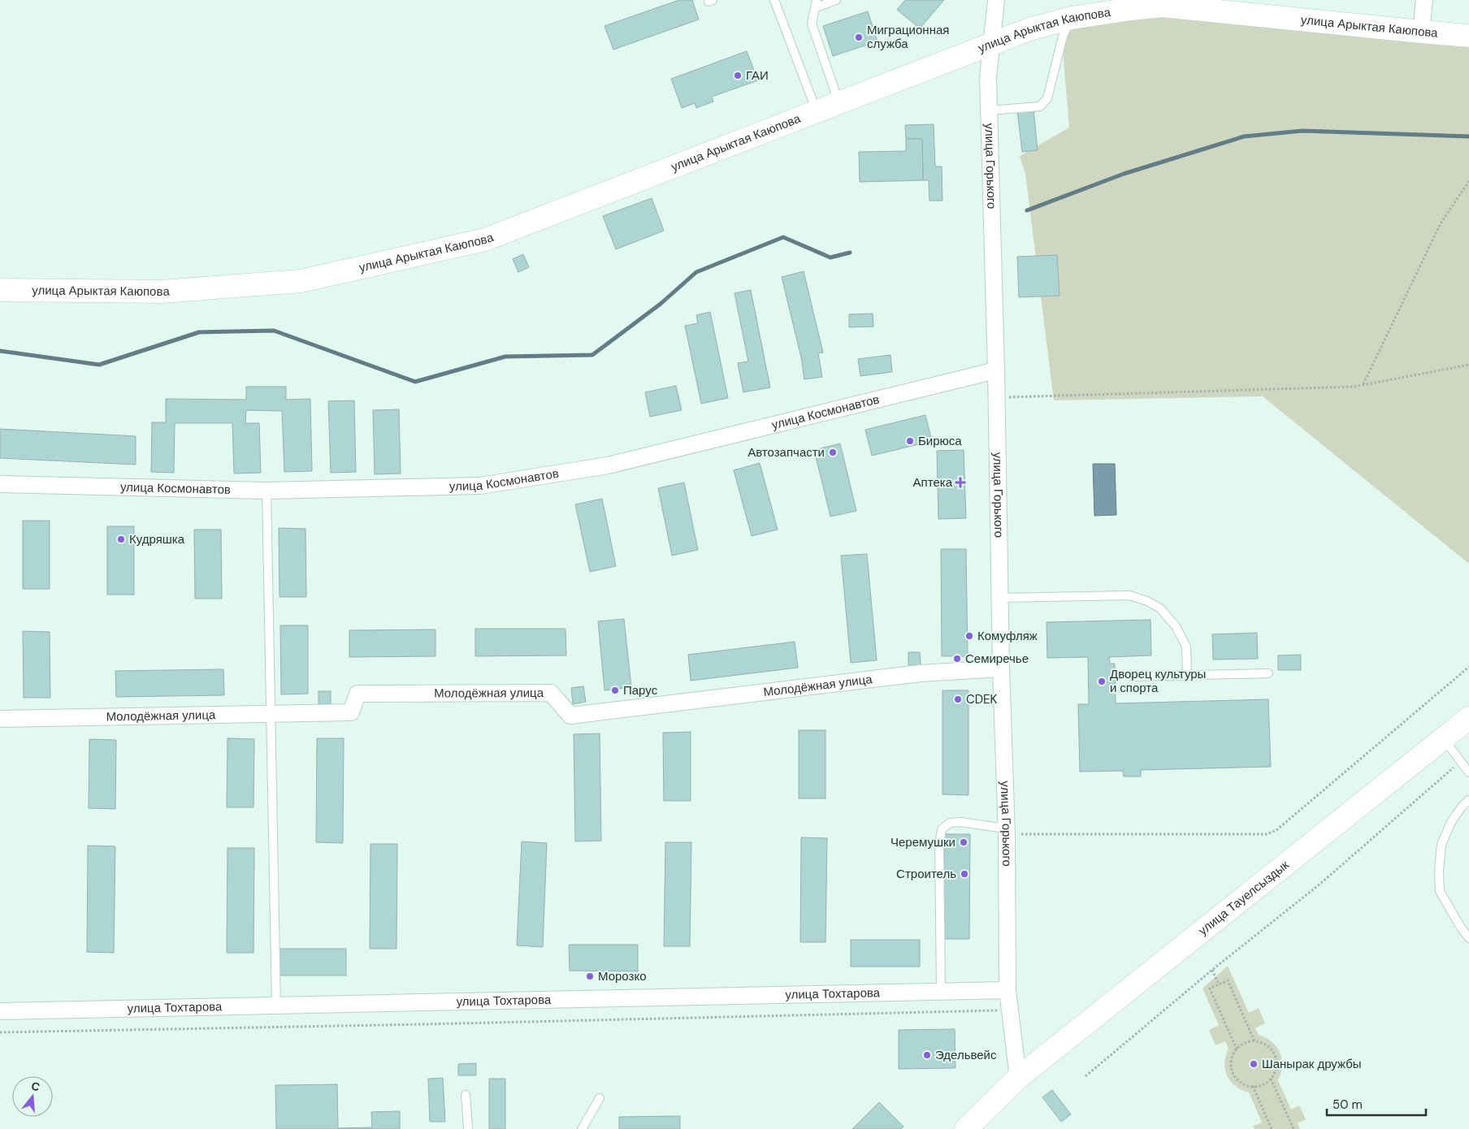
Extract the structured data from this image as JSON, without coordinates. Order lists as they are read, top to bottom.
{
  "streets": {
    "street": [
      "улица Арыктая Каюпова",
      "улица Горького",
      "улица Космонавтов",
      "Молодёжная улица",
      "улица Тауелсыздык",
      "улица Тохтарова"
    ]
  },
  "crossings": [
    ["улица Арыктая Каюпова", "улица Горького"],
    ["улица Горького", "улица Космонавтов"],
    ["улица Горького", "Молодёжная улица"],
    ["улица Горького", "улица Тауелсыздык"],
    ["улица Горького", "улица Тохтарова"]
  ],
  "places": {
    "other": [
      "Миграционная служба",
      "ГАИ",
      "Бирюса",
      "Автозапчасти",
      "Кудряшка",
      "Комуфляж",
      "Семиречье",
      "Дворец культуры и спорта",
      "Парус",
      "CDEK",
      "Черемушки",
      "Строитель",
      "Морозко",
      "Эдельвейс",
      "Шанырак дружбы"
    ],
    "health": ["Аптека"]
  },
  "scale_bar": "50 m",
  "north": "top"
}
